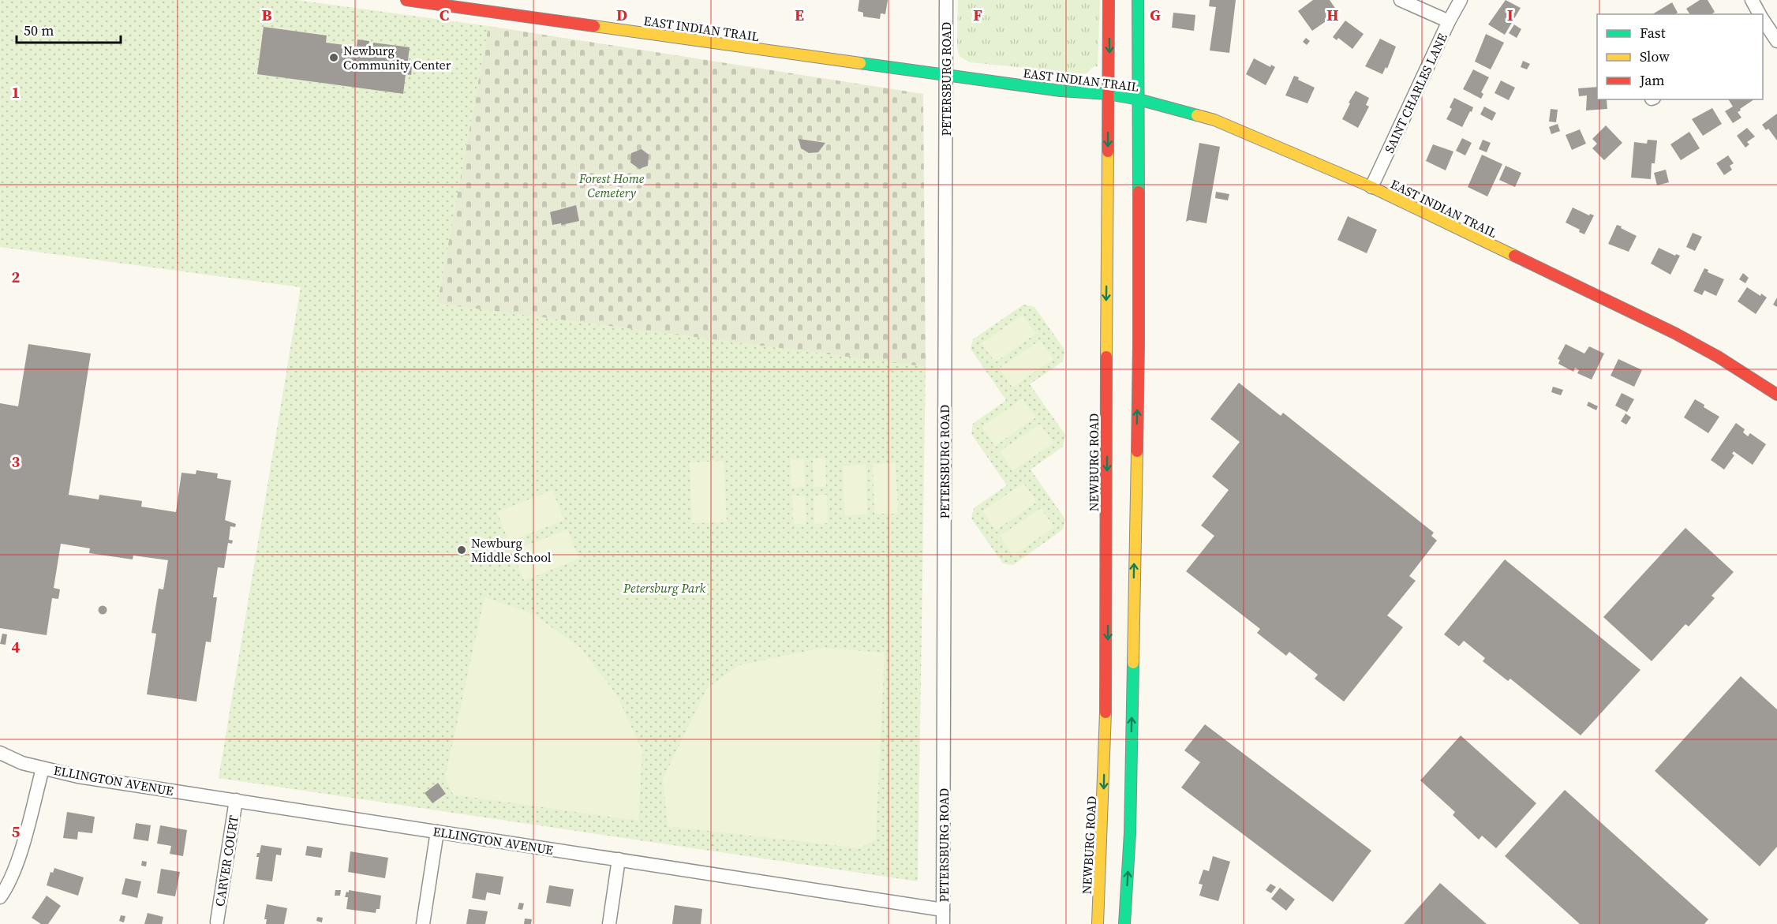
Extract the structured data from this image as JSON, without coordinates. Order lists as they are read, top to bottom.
{
  "streets": {
    "main road": ["EAST INDIAN TRAIL", "NEWBURG ROAD"],
    "street": [
      "PETERSBURG ROAD",
      "SAINT CHARLES LANE",
      "ELLINGTON AVENUE",
      "CARVER COURT"
    ]
  },
  "crossings": [
    ["EAST INDIAN TRAIL", "PETERSBURG ROAD"],
    ["EAST INDIAN TRAIL", "SAINT CHARLES LANE"],
    ["EAST INDIAN TRAIL", "NEWBURG ROAD"],
    ["PETERSBURG ROAD", "ELLINGTON AVENUE"],
    ["ELLINGTON AVENUE", "CARVER COURT"]
  ],
  "parks": ["Forest Home Cemetery", "Petersburg Park"],
  "places": ["Newburg Community Center", "Newburg Middle School"],
  "legend": ["Fast", "Slow", "Jam"],
  "scale_bar": "50 m",
  "grid": {
    "columns": [
      "B",
      "C",
      "D",
      "E",
      "F",
      "G",
      "H",
      "I"
    ],
    "rows": [
      "1",
      "2",
      "3",
      "4",
      "5"
    ]
  }
}
